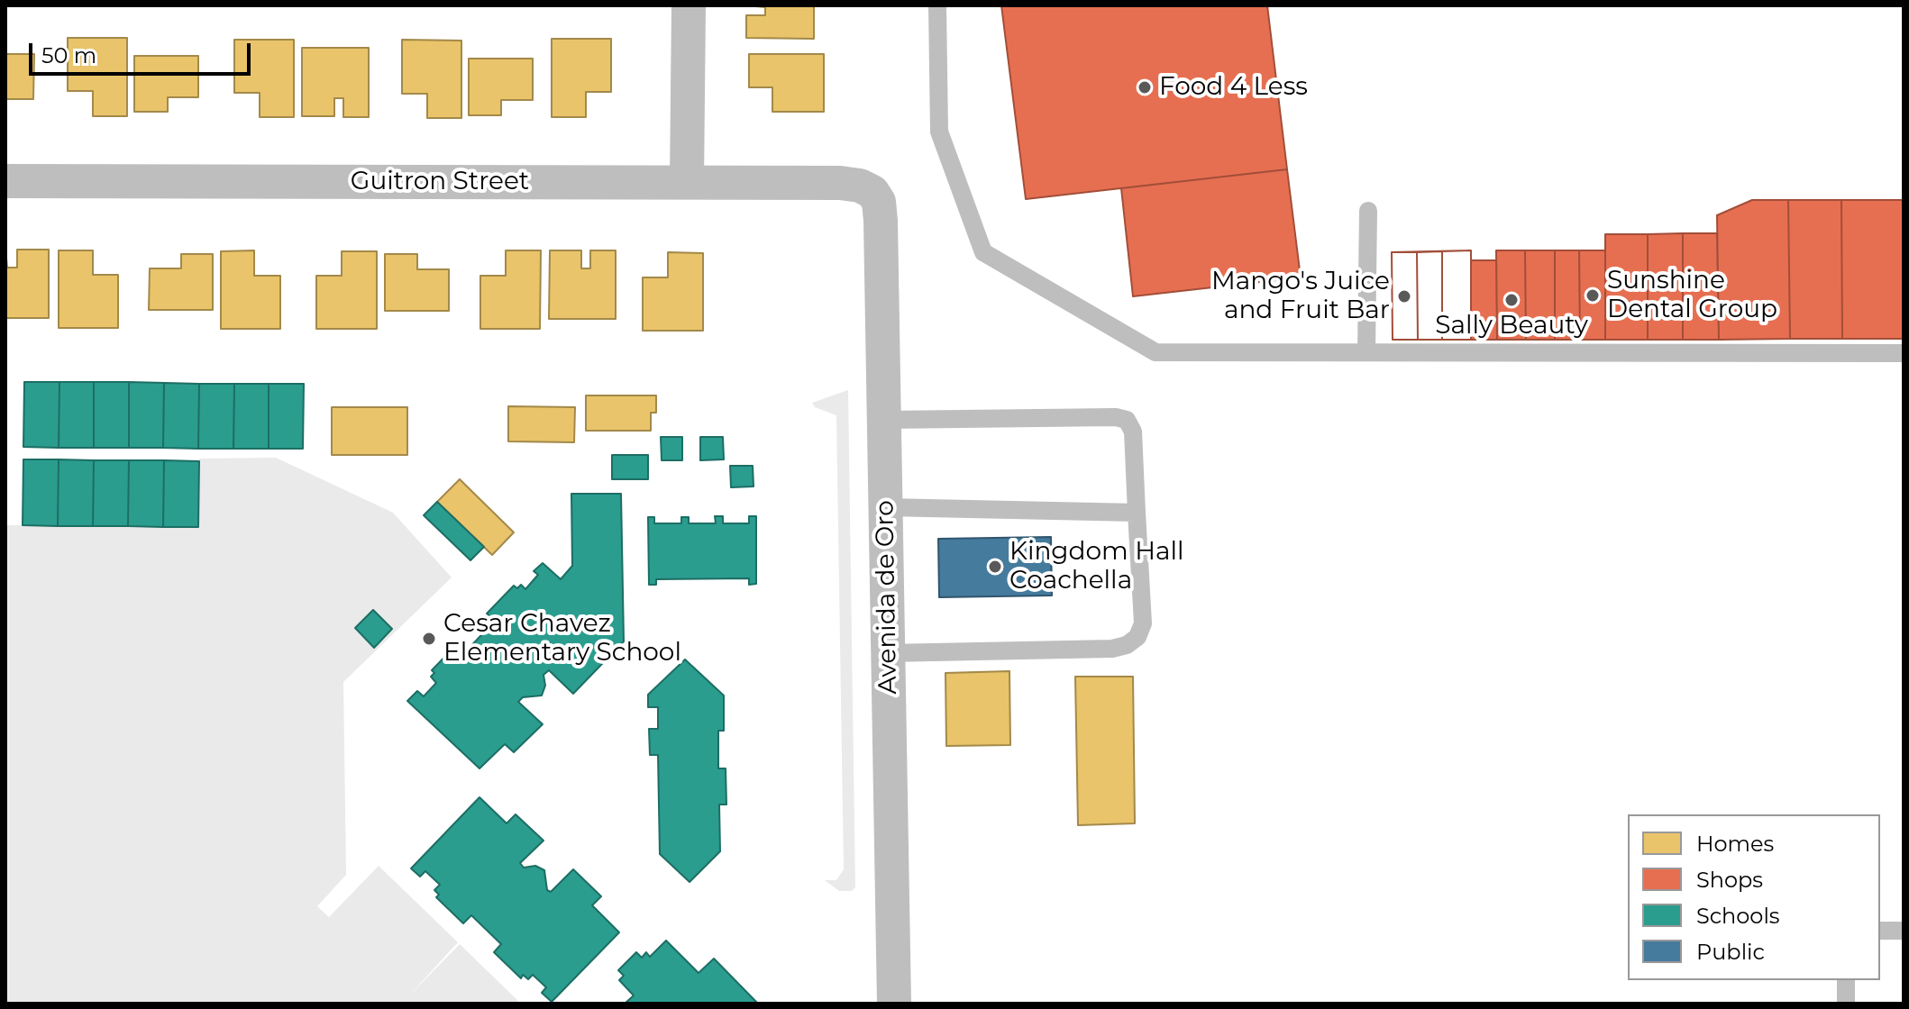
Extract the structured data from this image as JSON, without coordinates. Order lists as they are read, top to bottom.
{
  "streets": {
    "street": ["Guitron Street", "Avenida de Oro"]
  },
  "crossings": [
    ["Guitron Street", "Avenida de Oro"]
  ],
  "places": [
    "Food 4 Less",
    "Sunshine Dental Group",
    "Mango's Juice and Fruit Bar",
    "Sally Beauty",
    "Kingdom Hall Coachella",
    "Cesar Chavez Elementary School"
  ],
  "legend": [
    "Homes",
    "Shops",
    "Schools",
    "Public"
  ],
  "scale_bar": "50 m"
}
